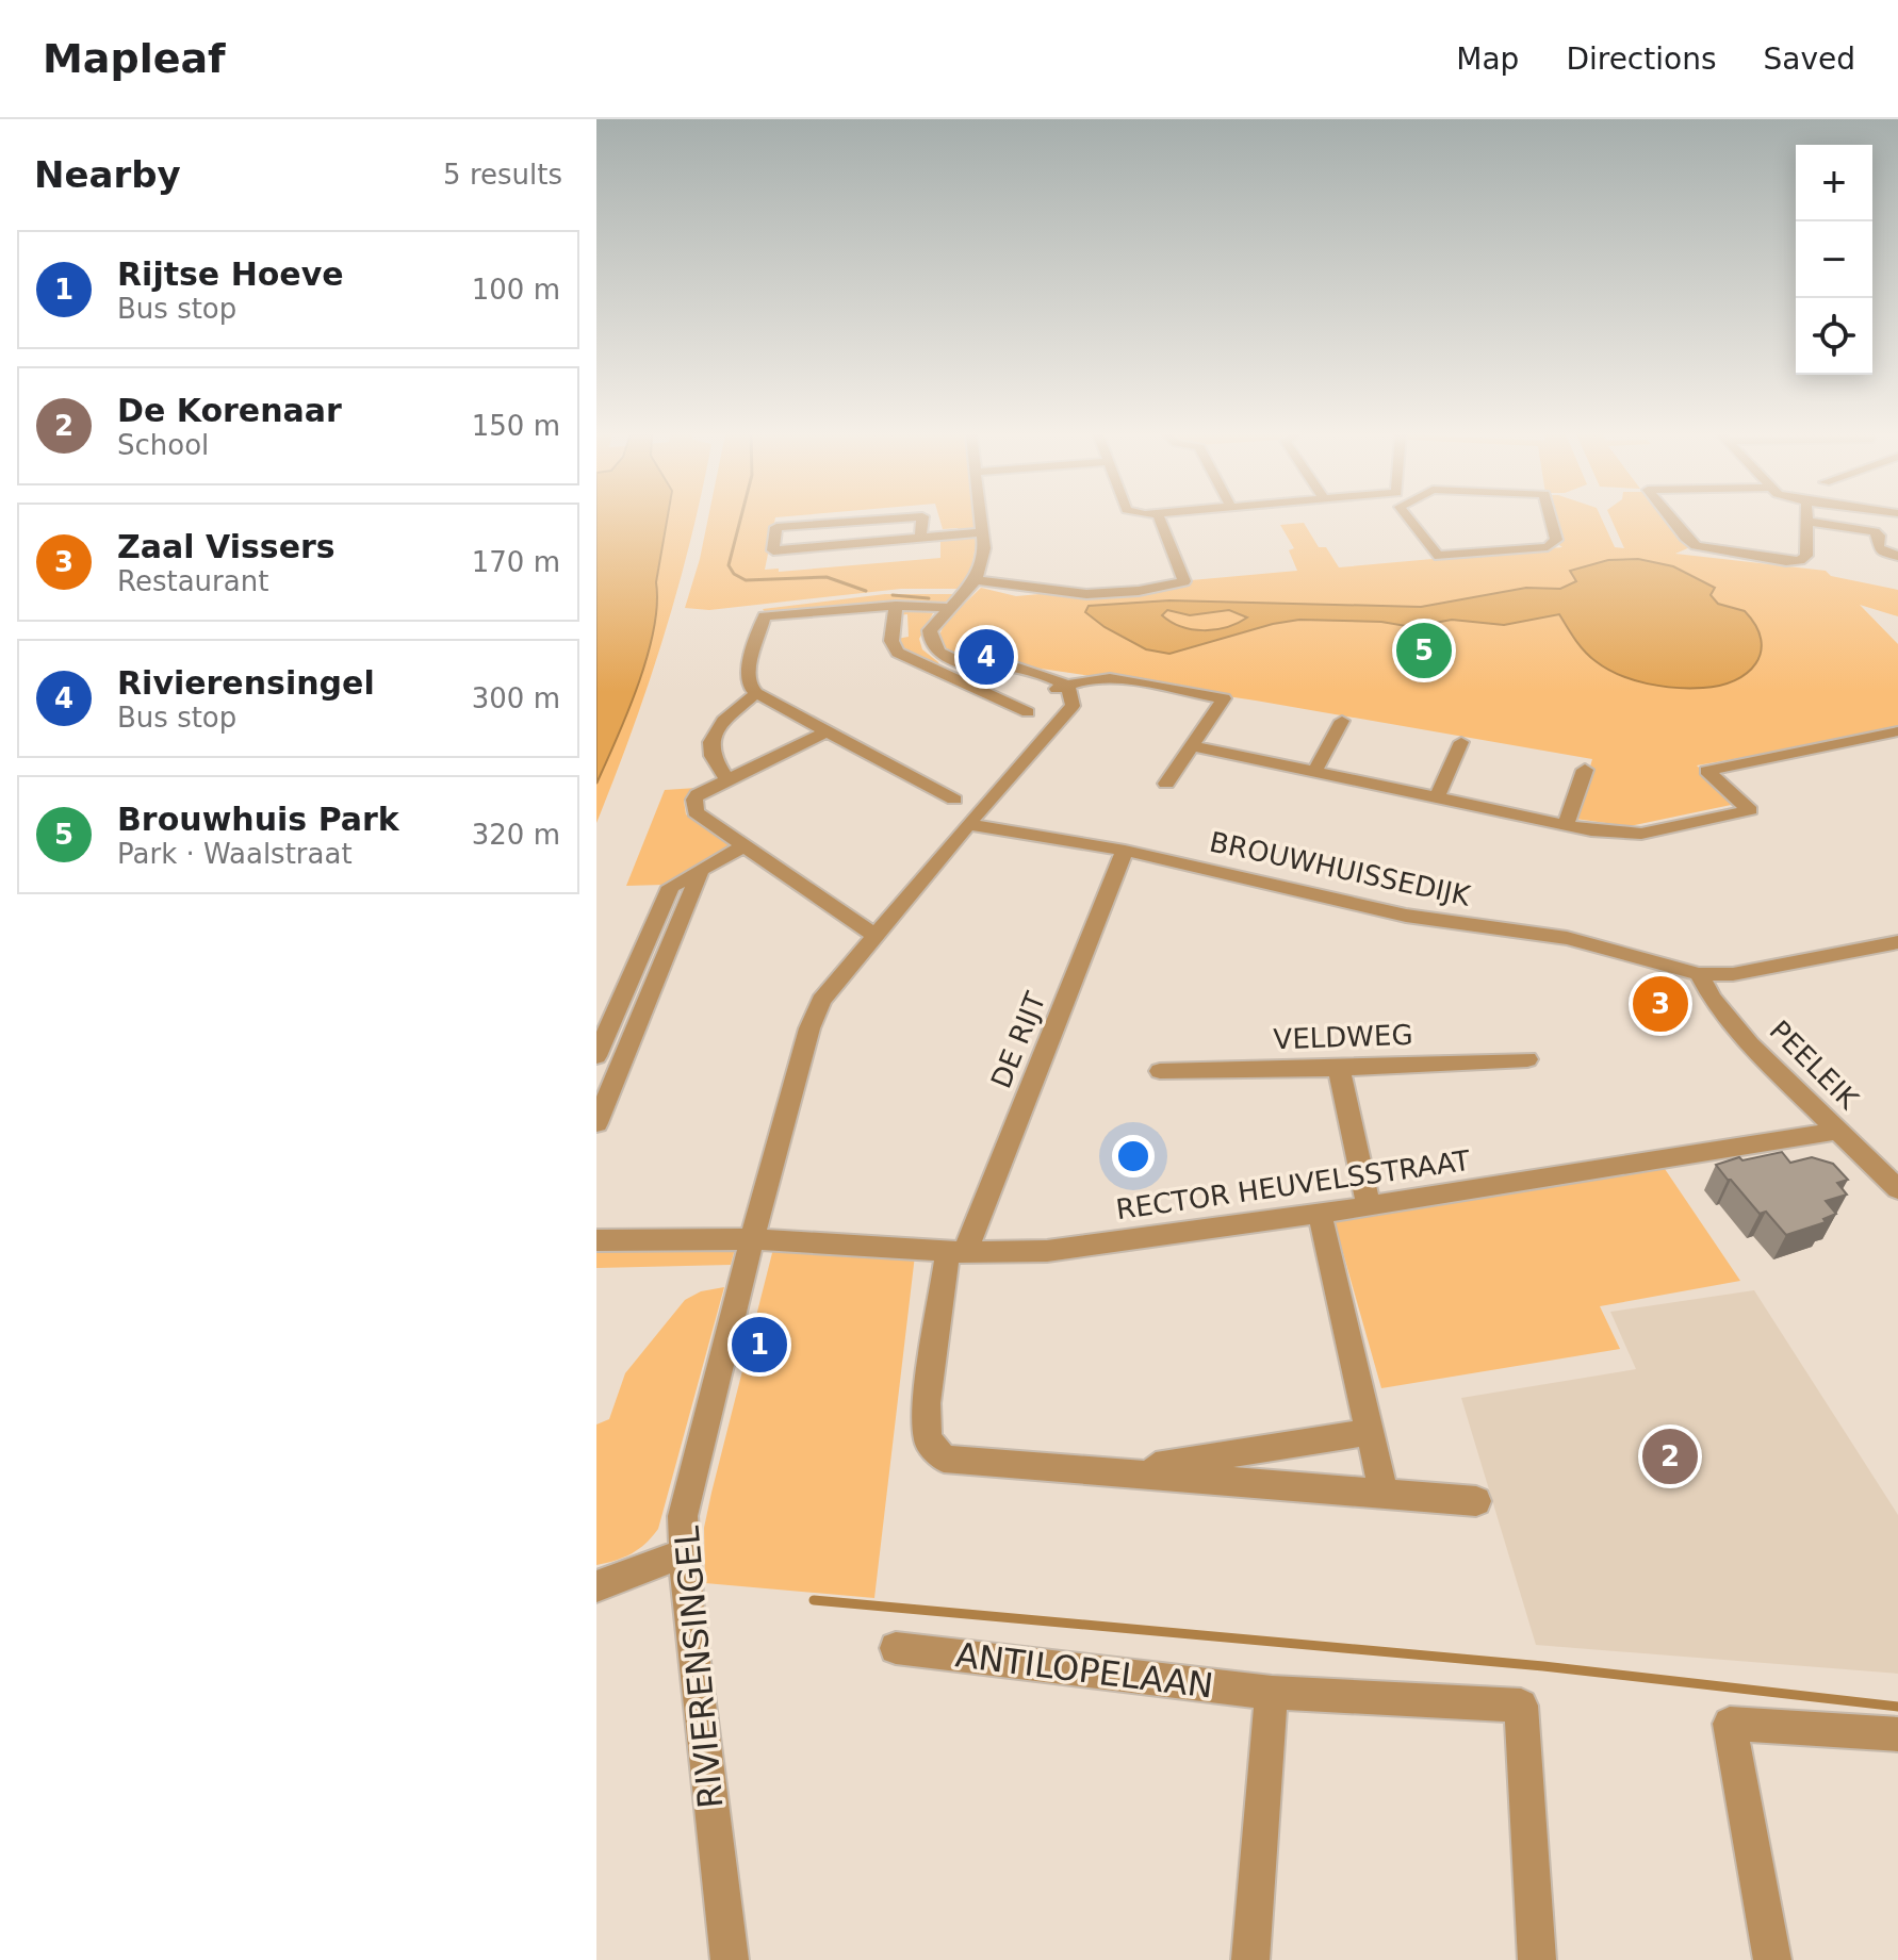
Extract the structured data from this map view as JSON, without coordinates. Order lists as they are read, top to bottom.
{
  "streets": {
    "street": [
      "BROUWHUISSEDIJK",
      "VELDWEG",
      "DE RIJT",
      "PEELEIK",
      "RECTOR HEUVELSSTRAAT",
      "RIVIERENSINGEL",
      "ANTILOPELAAN"
    ]
  },
  "crossings": [
    ["BROUWHUISSEDIJK", "DE RIJT"],
    ["BROUWHUISSEDIJK", "PEELEIK"],
    ["BROUWHUISSEDIJK", "RIVIERENSINGEL"],
    ["DE RIJT", "RECTOR HEUVELSSTRAAT"],
    ["PEELEIK", "RECTOR HEUVELSSTRAAT"],
    ["RECTOR HEUVELSSTRAAT", "RIVIERENSINGEL"]
  ],
  "page": {
    "header": "Mapleaf",
    "nav": ["Map", "Directions", "Saved"],
    "heading": ["Nearby", "5 results"],
    "map_buttons": ["+", "−"],
    "list": [
      {
        "mark": "1",
        "name": "Rijtse Hoeve",
        "note": "Bus stop",
        "value": "100 m"
      },
      {
        "mark": "2",
        "name": "De Korenaar",
        "note": "School",
        "value": "150 m"
      },
      {
        "mark": "3",
        "name": "Zaal Vissers",
        "note": "Restaurant",
        "value": "170 m"
      },
      {
        "mark": "4",
        "name": "Rivierensingel",
        "note": "Bus stop",
        "value": "300 m"
      },
      {
        "mark": "5",
        "name": "Brouwhuis Park",
        "note": "Park · Waalstraat",
        "value": "320 m"
      }
    ],
    "pins": [
      "5",
      "4",
      "3",
      "1",
      "2"
    ]
  }
}
